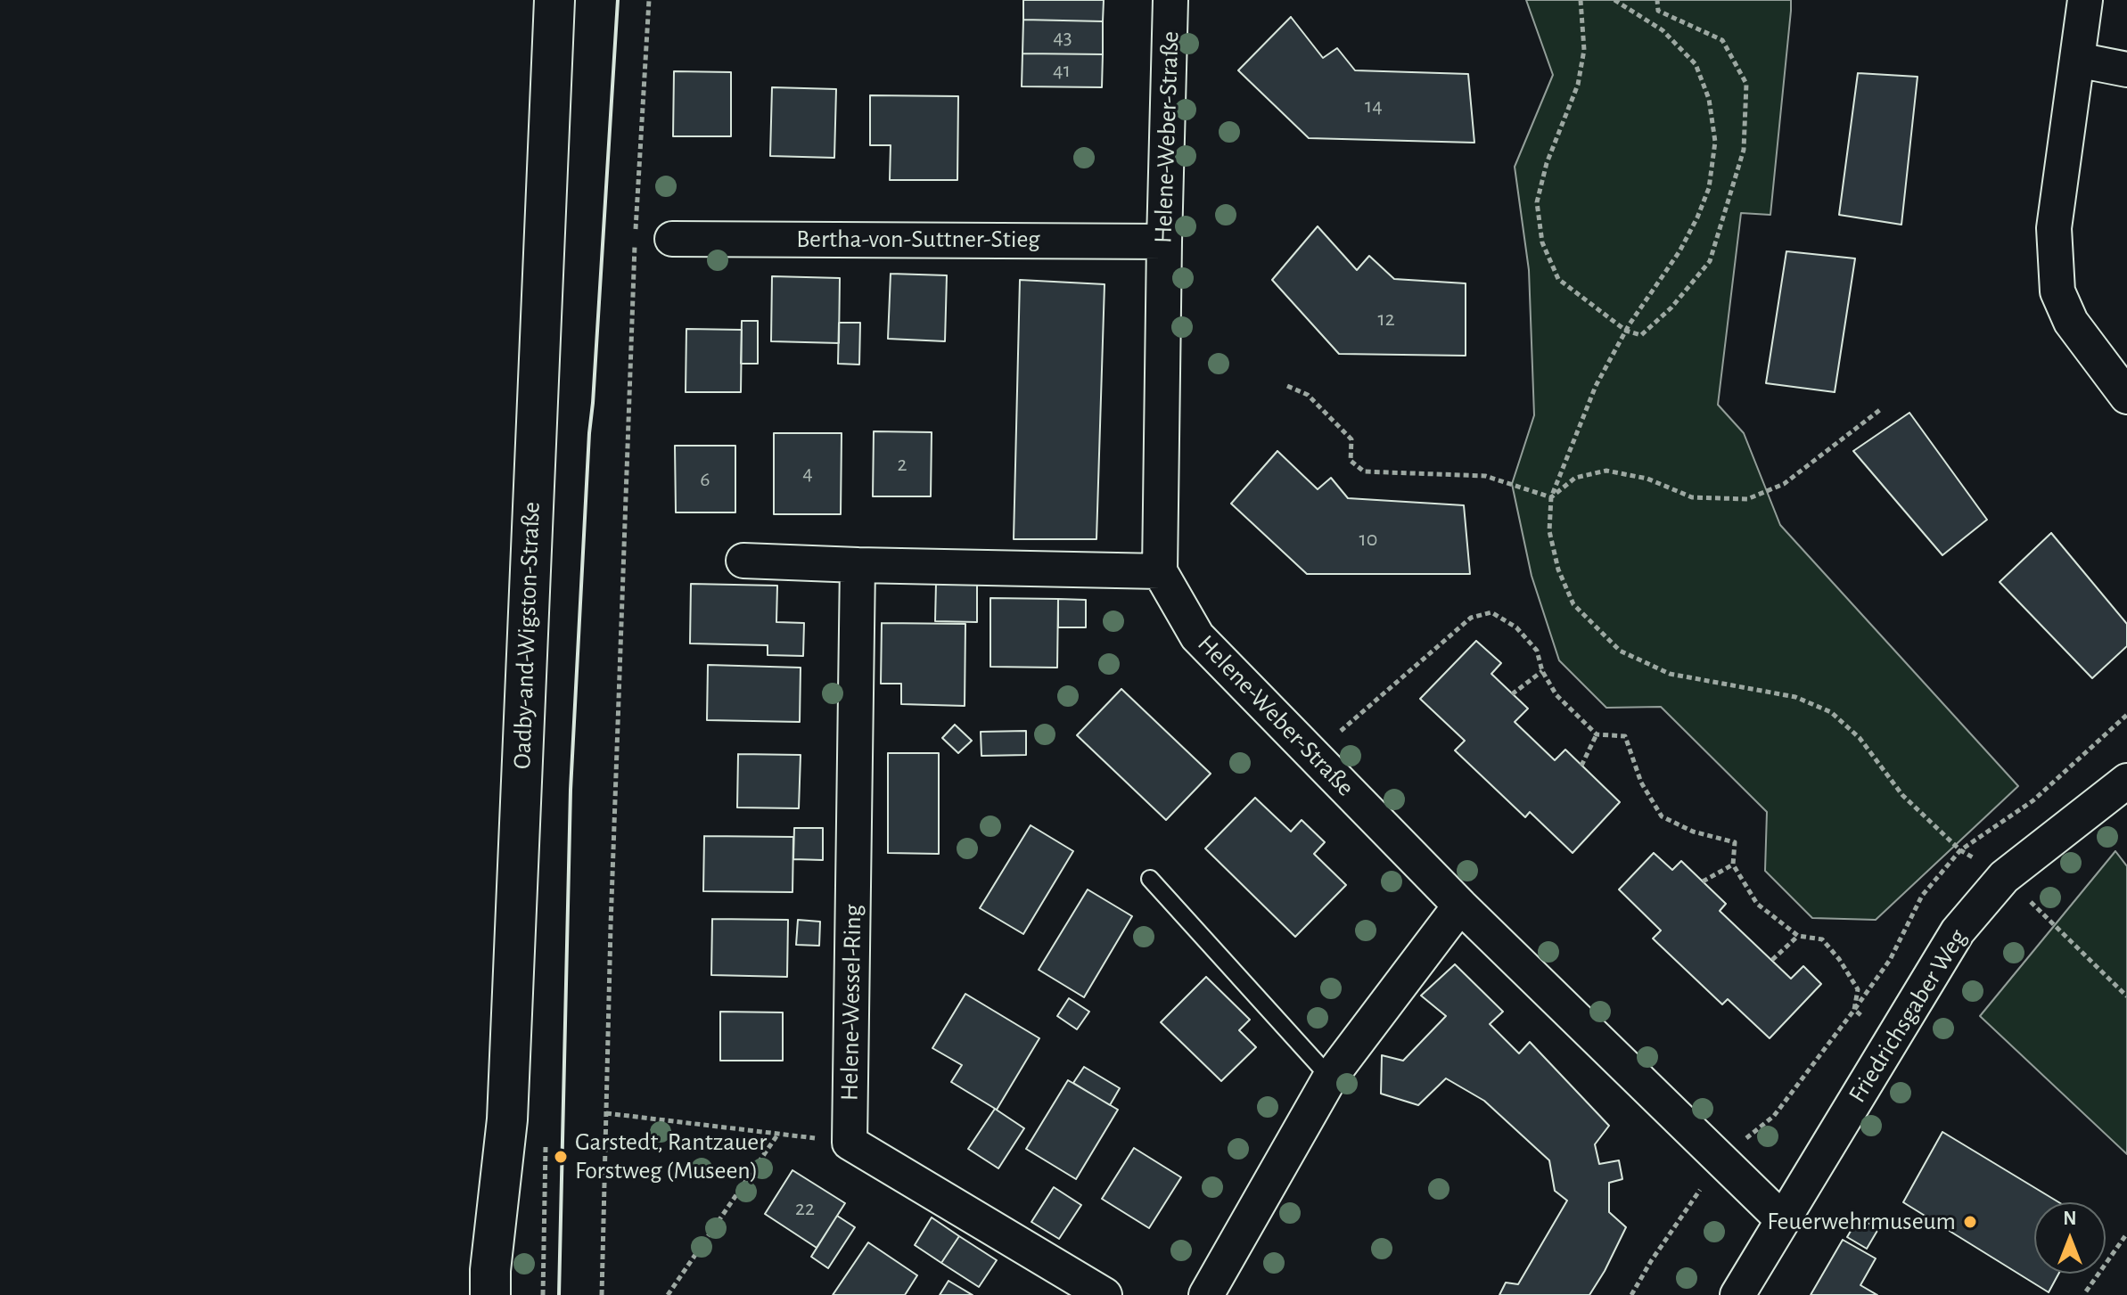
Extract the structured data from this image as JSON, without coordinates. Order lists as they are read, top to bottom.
{
  "streets": {
    "main road": ["Oadby-and-Wigston-Straße"],
    "street": [
      "Helene-Weber-Straße",
      "Bertha-von-Suttner-Stieg",
      "Helene-Wessel-Ring",
      "Friedrichsgaber Weg"
    ]
  },
  "crossings": [
    ["Helene-Weber-Straße", "Bertha-von-Suttner-Stieg"],
    ["Helene-Weber-Straße", "Friedrichsgaber Weg"]
  ],
  "places": ["Garstedt, Rantzauer Forstweg (Museen)", "Feuerwehrmuseum"],
  "house_numbers": [
    "43",
    "41",
    "14",
    "12",
    "2",
    "4",
    "6",
    "10",
    "22"
  ],
  "north": "top"
}
